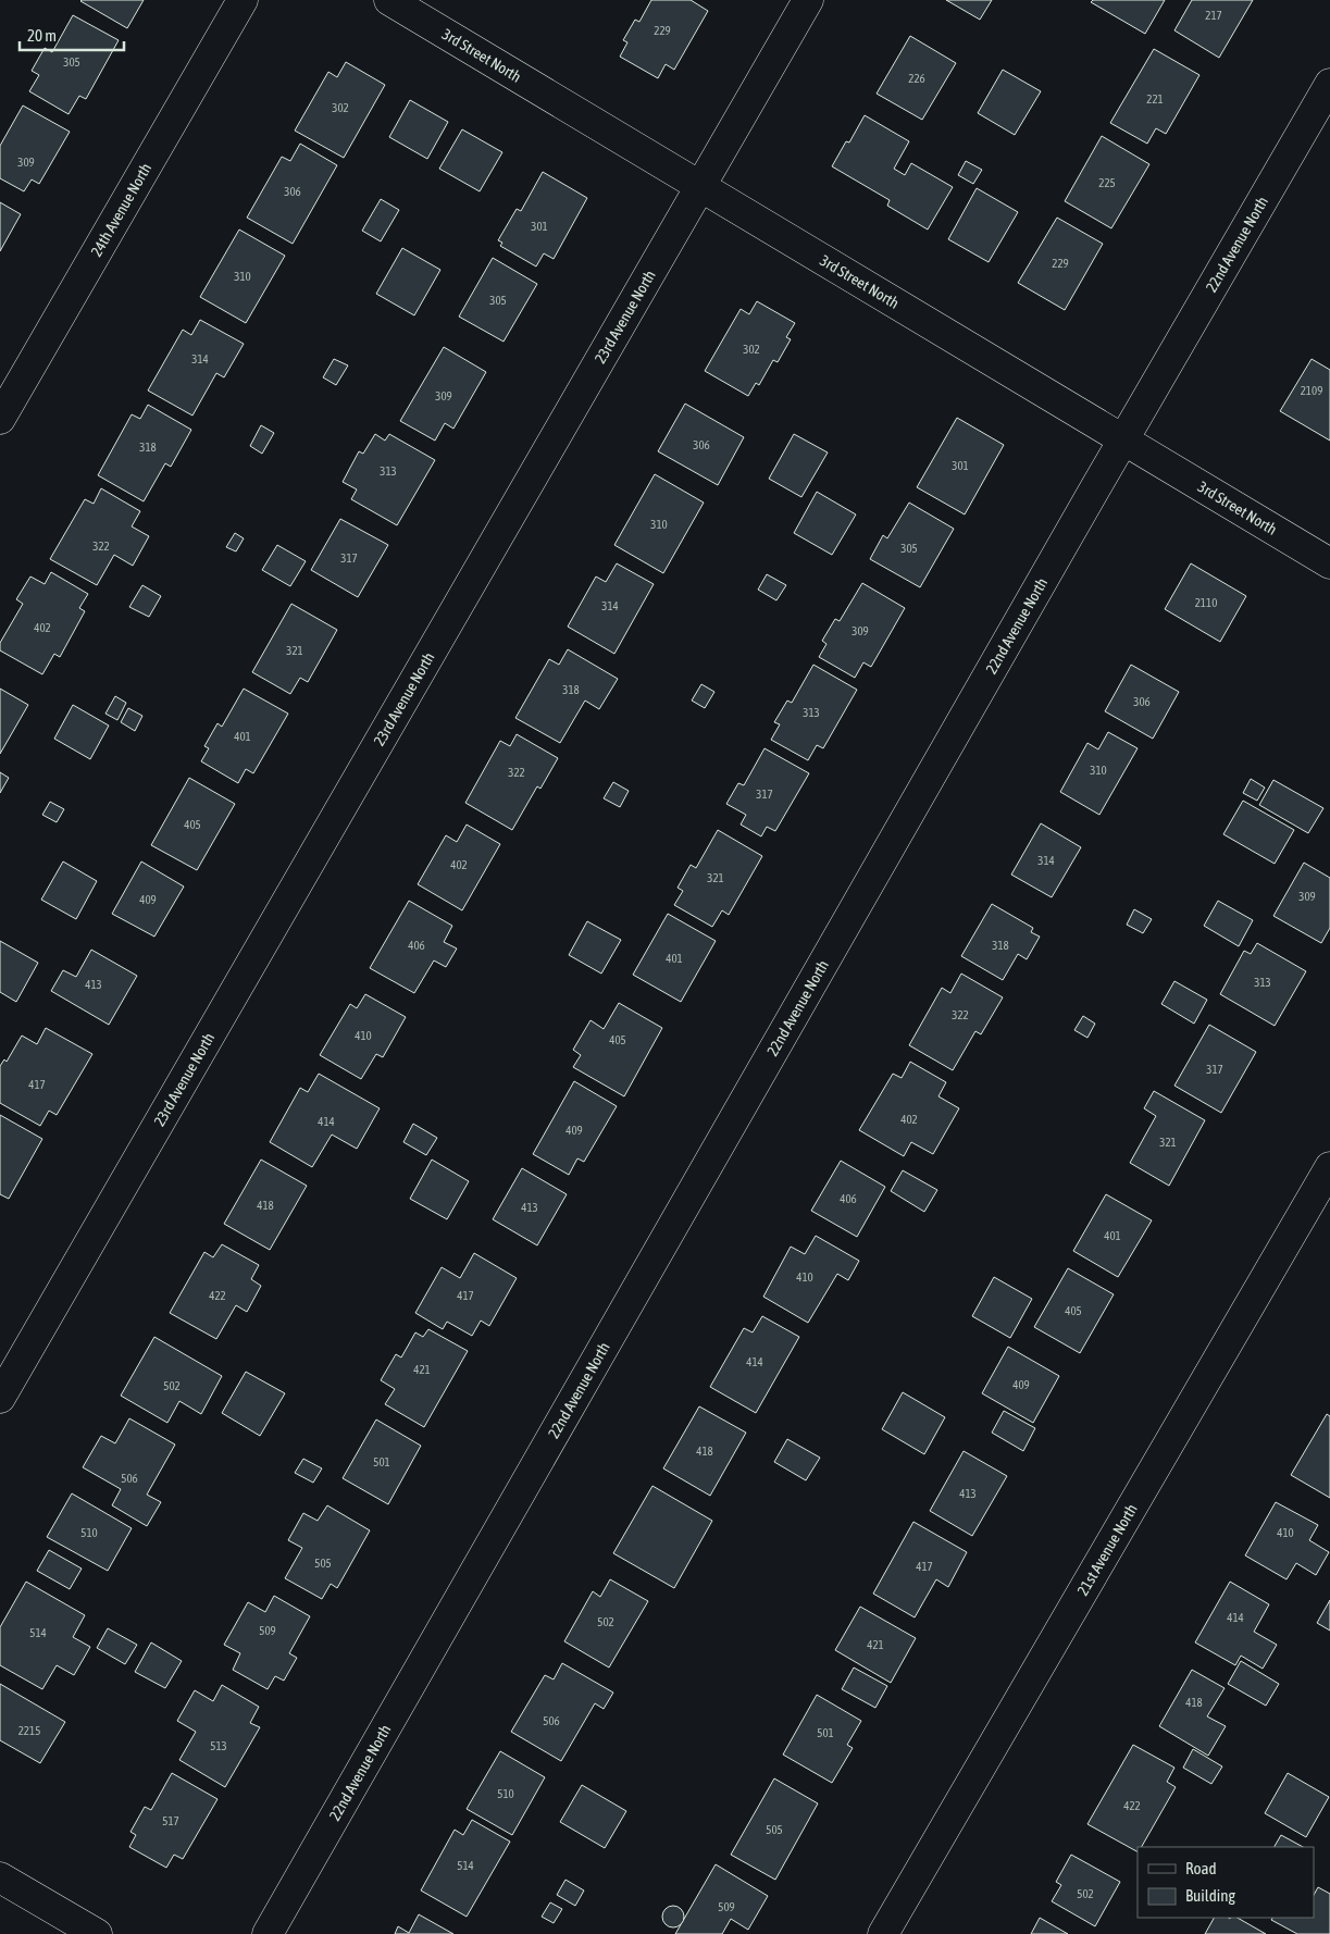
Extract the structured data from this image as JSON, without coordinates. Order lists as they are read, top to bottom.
{
  "streets": {
    "street": [
      "3rd Street North",
      "24th Avenue North",
      "22nd Avenue North",
      "23rd Avenue North",
      "21st Avenue North"
    ]
  },
  "crossings": [
    ["3rd Street North", "22nd Avenue North"],
    ["3rd Street North", "23rd Avenue North"]
  ],
  "house_numbers": [
    "217",
    "229",
    "305",
    "226",
    "221",
    "302",
    "309",
    "225",
    "306",
    "301",
    "229",
    "310",
    "305",
    "302",
    "314",
    "2109",
    "309",
    "306",
    "318",
    "301",
    "313",
    "310",
    "322",
    "305",
    "317",
    "2110",
    "314",
    "402",
    "309",
    "321",
    "318",
    "306",
    "313",
    "401",
    "310",
    "322",
    "317",
    "405",
    "314",
    "402",
    "321",
    "309",
    "409",
    "406",
    "318",
    "401",
    "313",
    "413",
    "322",
    "410",
    "405",
    "317",
    "417",
    "402",
    "414",
    "409",
    "321",
    "406",
    "418",
    "413",
    "401",
    "410",
    "422",
    "417",
    "405",
    "414",
    "421",
    "409",
    "502",
    "418",
    "501",
    "506",
    "413",
    "510",
    "410",
    "505",
    "417",
    "414",
    "502",
    "509",
    "514",
    "421",
    "418",
    "506",
    "2215",
    "501",
    "513",
    "510",
    "422",
    "517",
    "505",
    "514",
    "502",
    "509"
  ],
  "legend": ["Road", "Building"],
  "scale_bar": "20 m"
}
